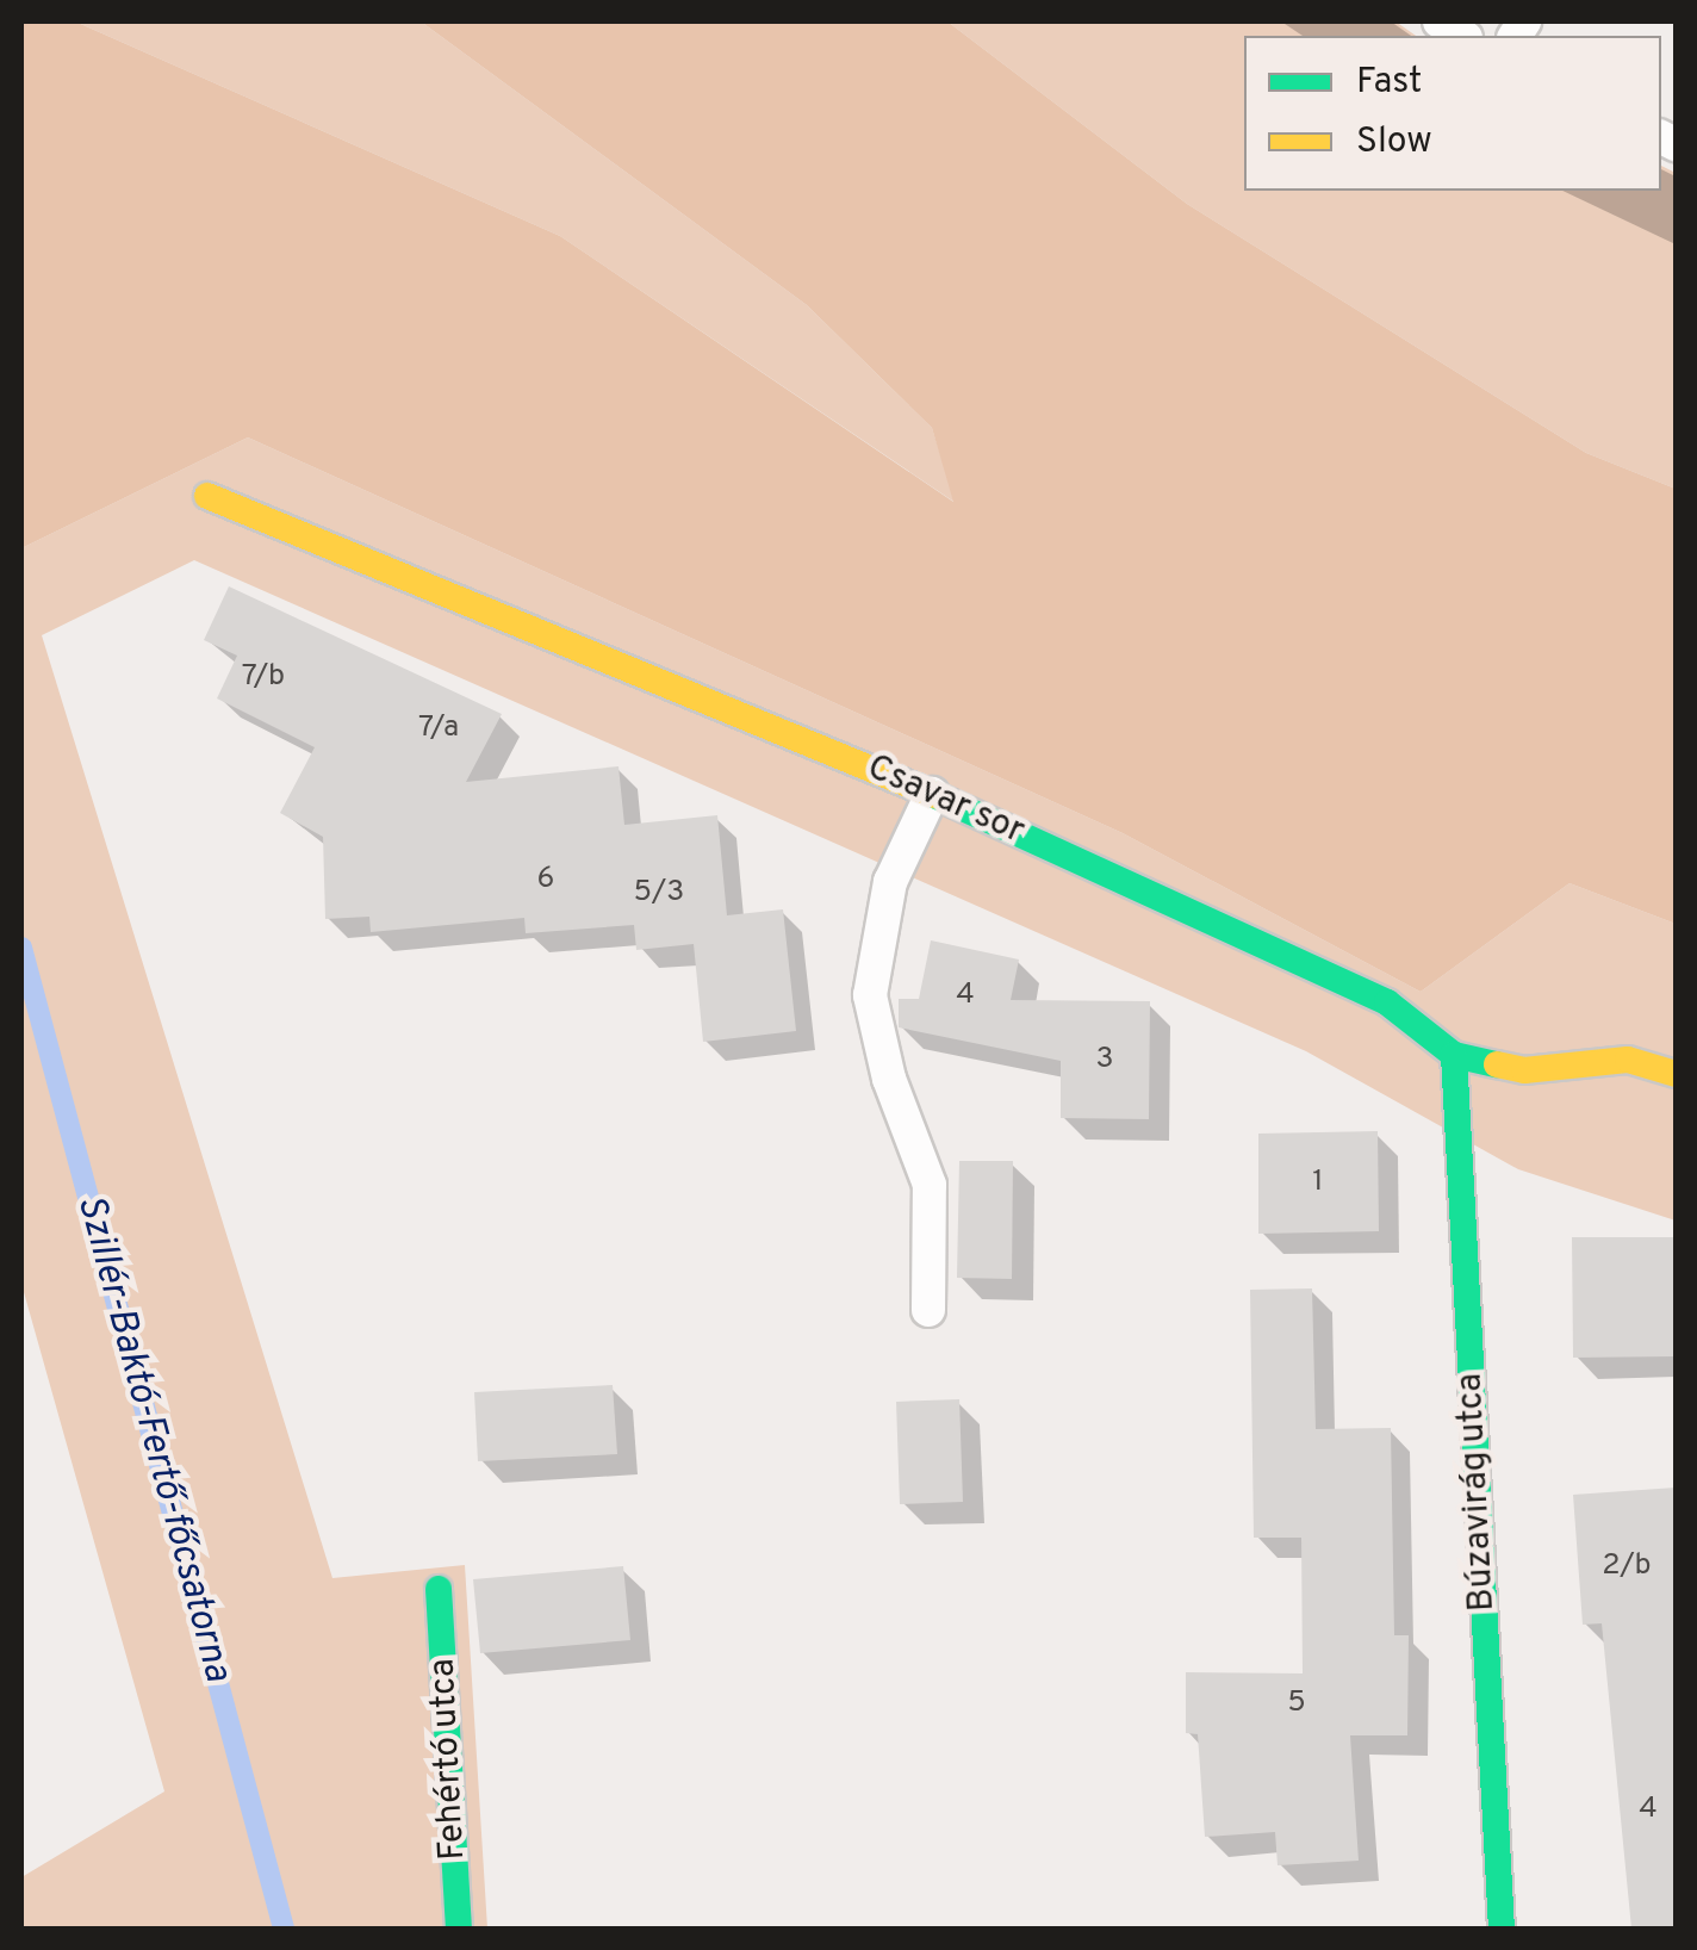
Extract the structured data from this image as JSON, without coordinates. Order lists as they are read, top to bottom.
{
  "streets": {
    "street": ["Csavar sor", "Búzavirág utca", "Fehértó utca"]
  },
  "crossings": [
    ["Csavar sor", "Búzavirág utca"]
  ],
  "water": ["Szillér-Baktó-Fertő-főcsatorna"],
  "house_numbers": [
    "7/b",
    "7/a",
    "6",
    "5/3",
    "4",
    "3",
    "1",
    "2/b",
    "5",
    "4"
  ],
  "legend": ["Fast", "Slow"]
}
